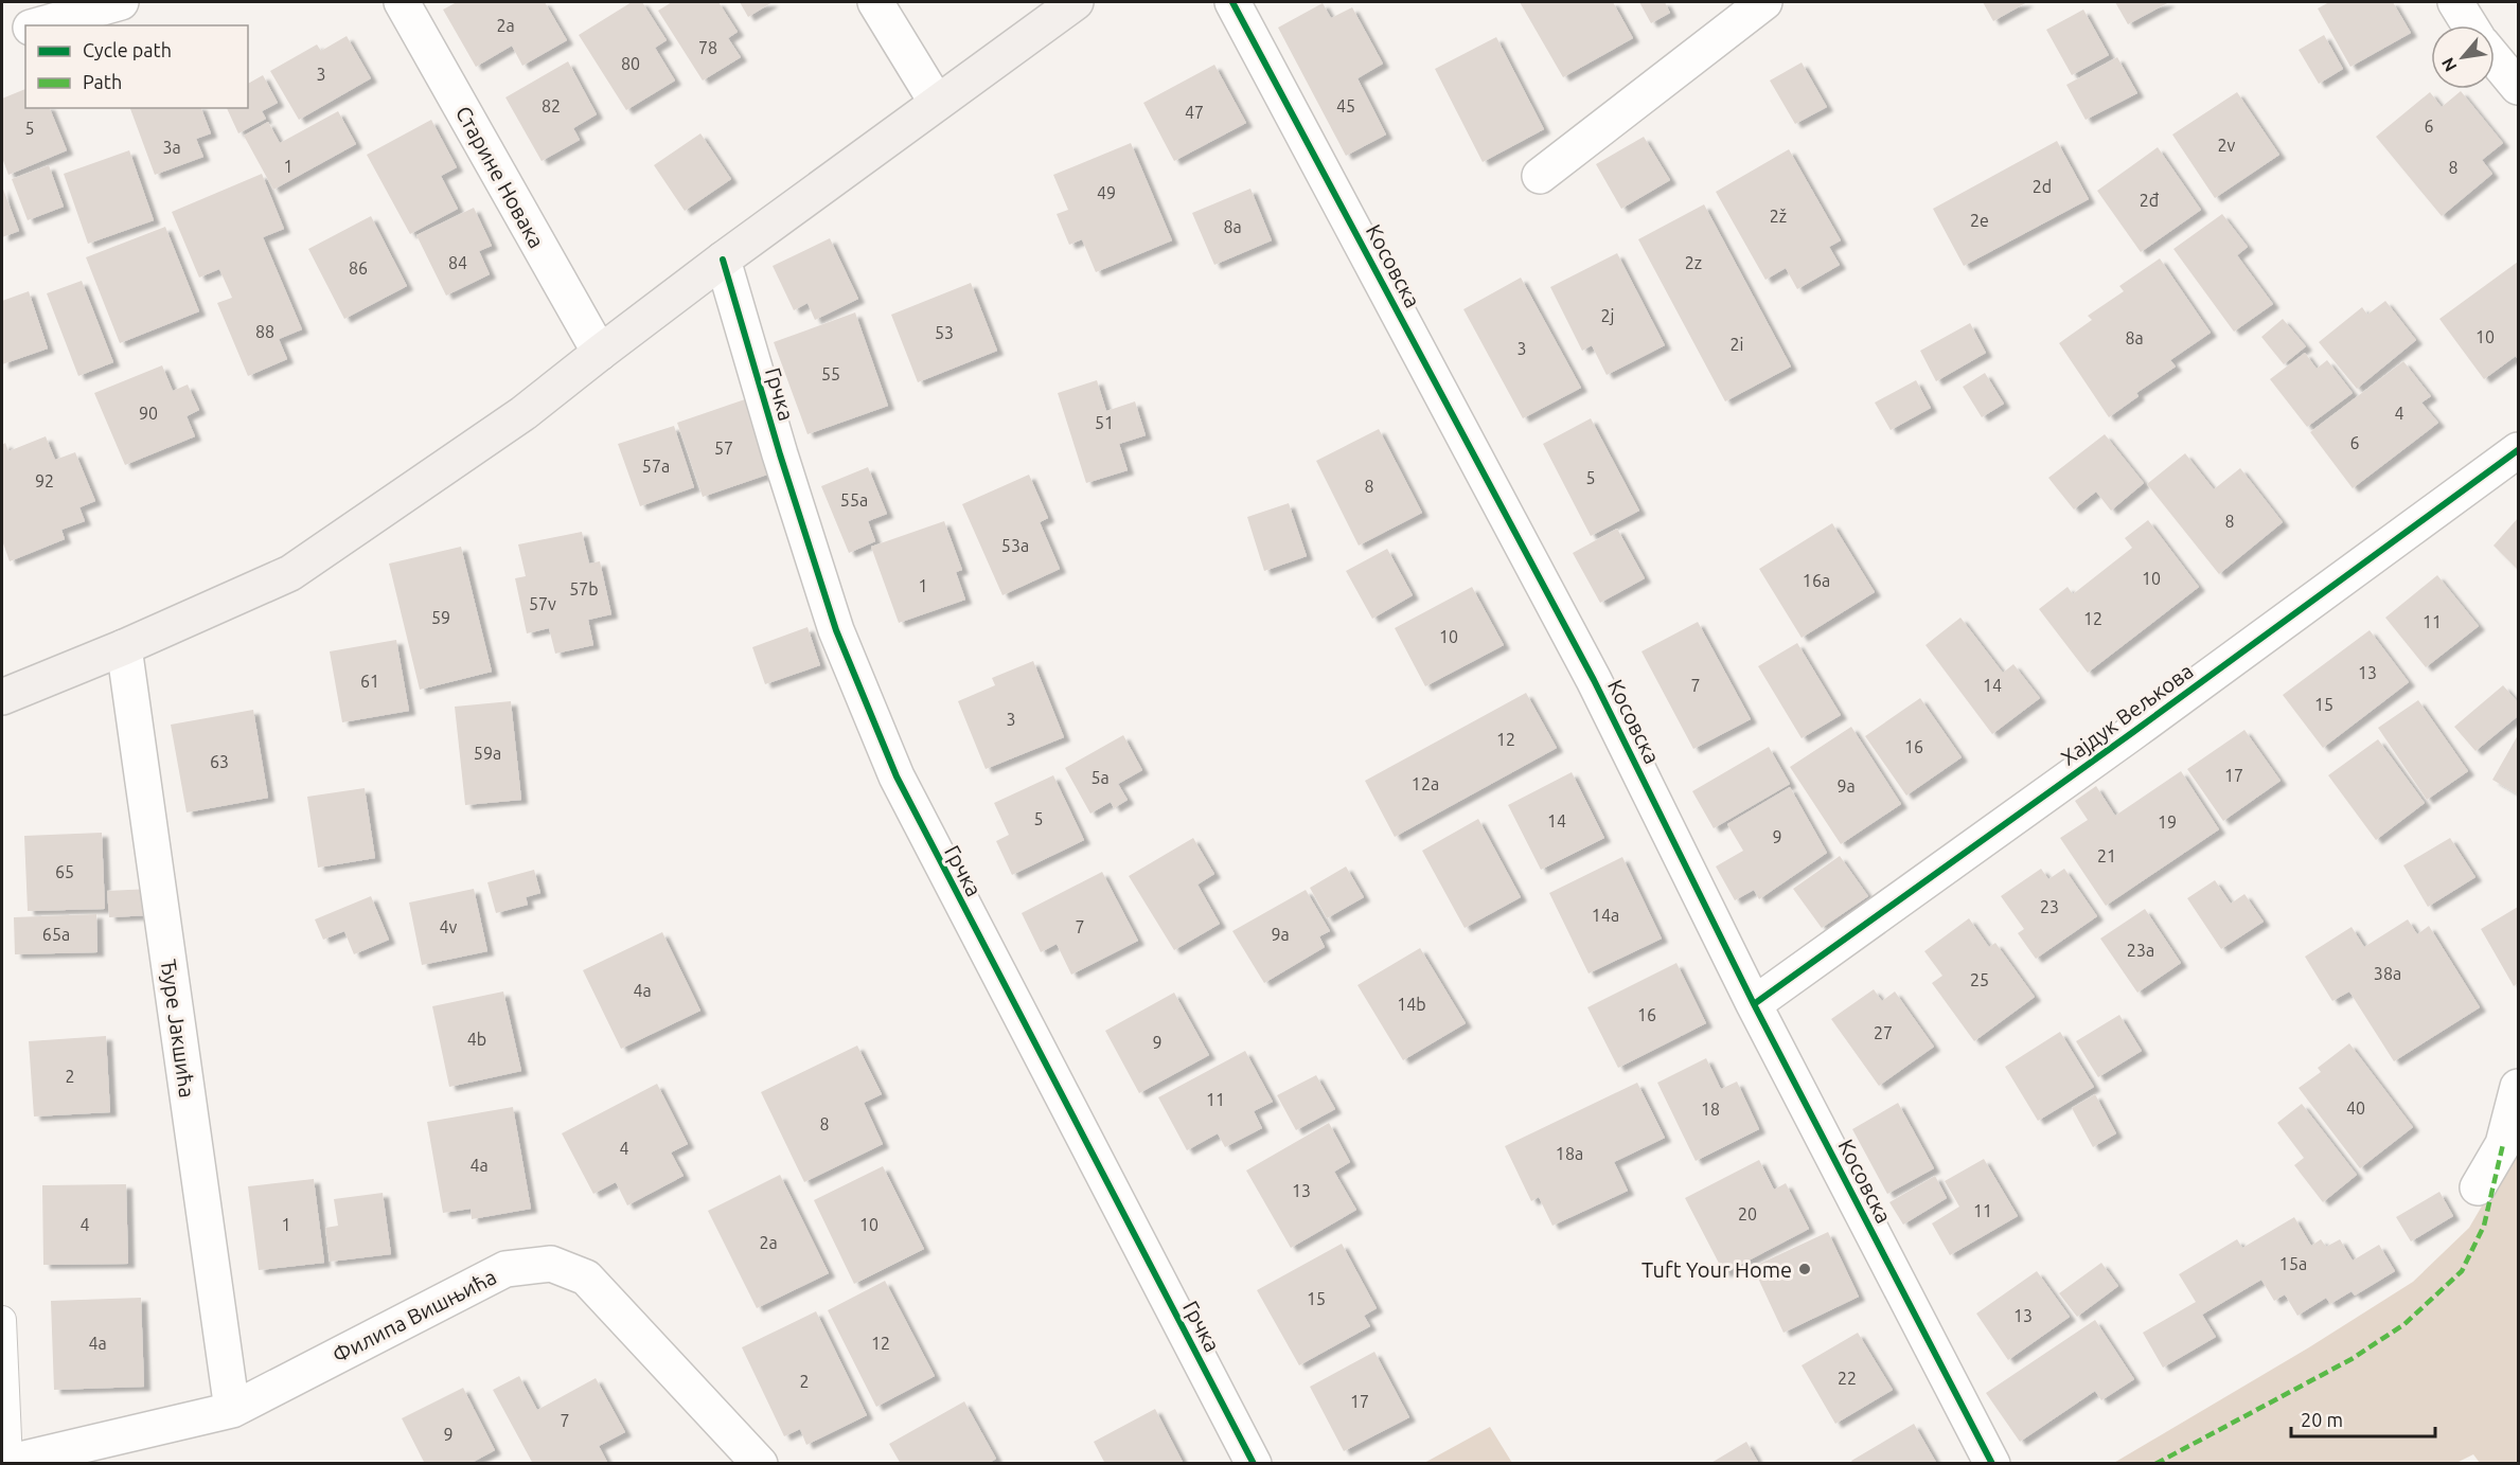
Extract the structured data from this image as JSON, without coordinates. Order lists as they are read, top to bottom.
{
  "streets": {
    "street": [
      "Старине Новака",
      "Косовска",
      "Грчка",
      "Хајдук Вељкова",
      "Ђуре Јакшића",
      "Филипа Вишњића"
    ]
  },
  "crossings": [
    ["Косовска", "Хајдук Вељкова"],
    ["Ђуре Јакшића", "Филипа Вишњића"]
  ],
  "places": ["Tuft Your Home"],
  "house_numbers": [
    "2a",
    "78",
    "80",
    "3",
    "82",
    "45",
    "47",
    "6",
    "5",
    "2v",
    "3a",
    "1",
    "8",
    "2d",
    "49",
    "2đ",
    "2ž",
    "2e",
    "8a",
    "84",
    "2z",
    "86",
    "2j",
    "88",
    "53",
    "10",
    "8a",
    "2i",
    "3",
    "55",
    "90",
    "4",
    "51",
    "6",
    "57",
    "57a",
    "5",
    "92",
    "8",
    "55a",
    "8",
    "53a",
    "10",
    "16a",
    "1",
    "57b",
    "57v",
    "59",
    "12",
    "11",
    "10",
    "13",
    "61",
    "7",
    "14",
    "15",
    "3",
    "12",
    "16",
    "59a",
    "63",
    "17",
    "5a",
    "12a",
    "9a",
    "5",
    "14",
    "19",
    "9",
    "21",
    "65",
    "23",
    "14a",
    "4v",
    "7",
    "65a",
    "9a",
    "23a",
    "38a",
    "25",
    "4a",
    "14b",
    "16",
    "27",
    "4b",
    "9",
    "2",
    "11",
    "40",
    "18",
    "8",
    "4",
    "18a",
    "4a",
    "13",
    "11",
    "20",
    "4",
    "1",
    "10",
    "2a",
    "15a",
    "15",
    "13",
    "4a",
    "12",
    "22",
    "2",
    "17",
    "7",
    "9"
  ],
  "legend": ["Cycle path", "Path"],
  "scale_bar": "20 m",
  "north": "bottom left"
}
